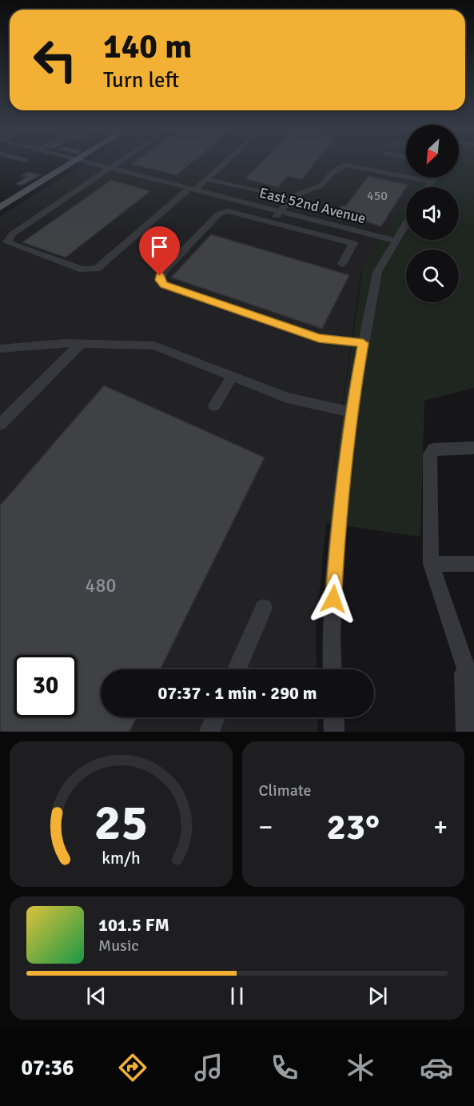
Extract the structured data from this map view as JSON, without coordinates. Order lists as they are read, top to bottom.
{
  "streets": {
    "street": ["East 52nd Avenue"]
  },
  "house_numbers": ["450", "480"],
  "north": "bottom left",
  "page": {
    "turn": ["140 m", "Turn left"],
    "limit": "30",
    "trip": "07:37 · 1 min · 290 m",
    "tile": "Climate",
    "heat": ["−", "23°", "+"],
    "song": ["101.5 FM", "Music"],
    "tabs": "07:36",
    "gauge": ["25", "km/h"]
  }
}
